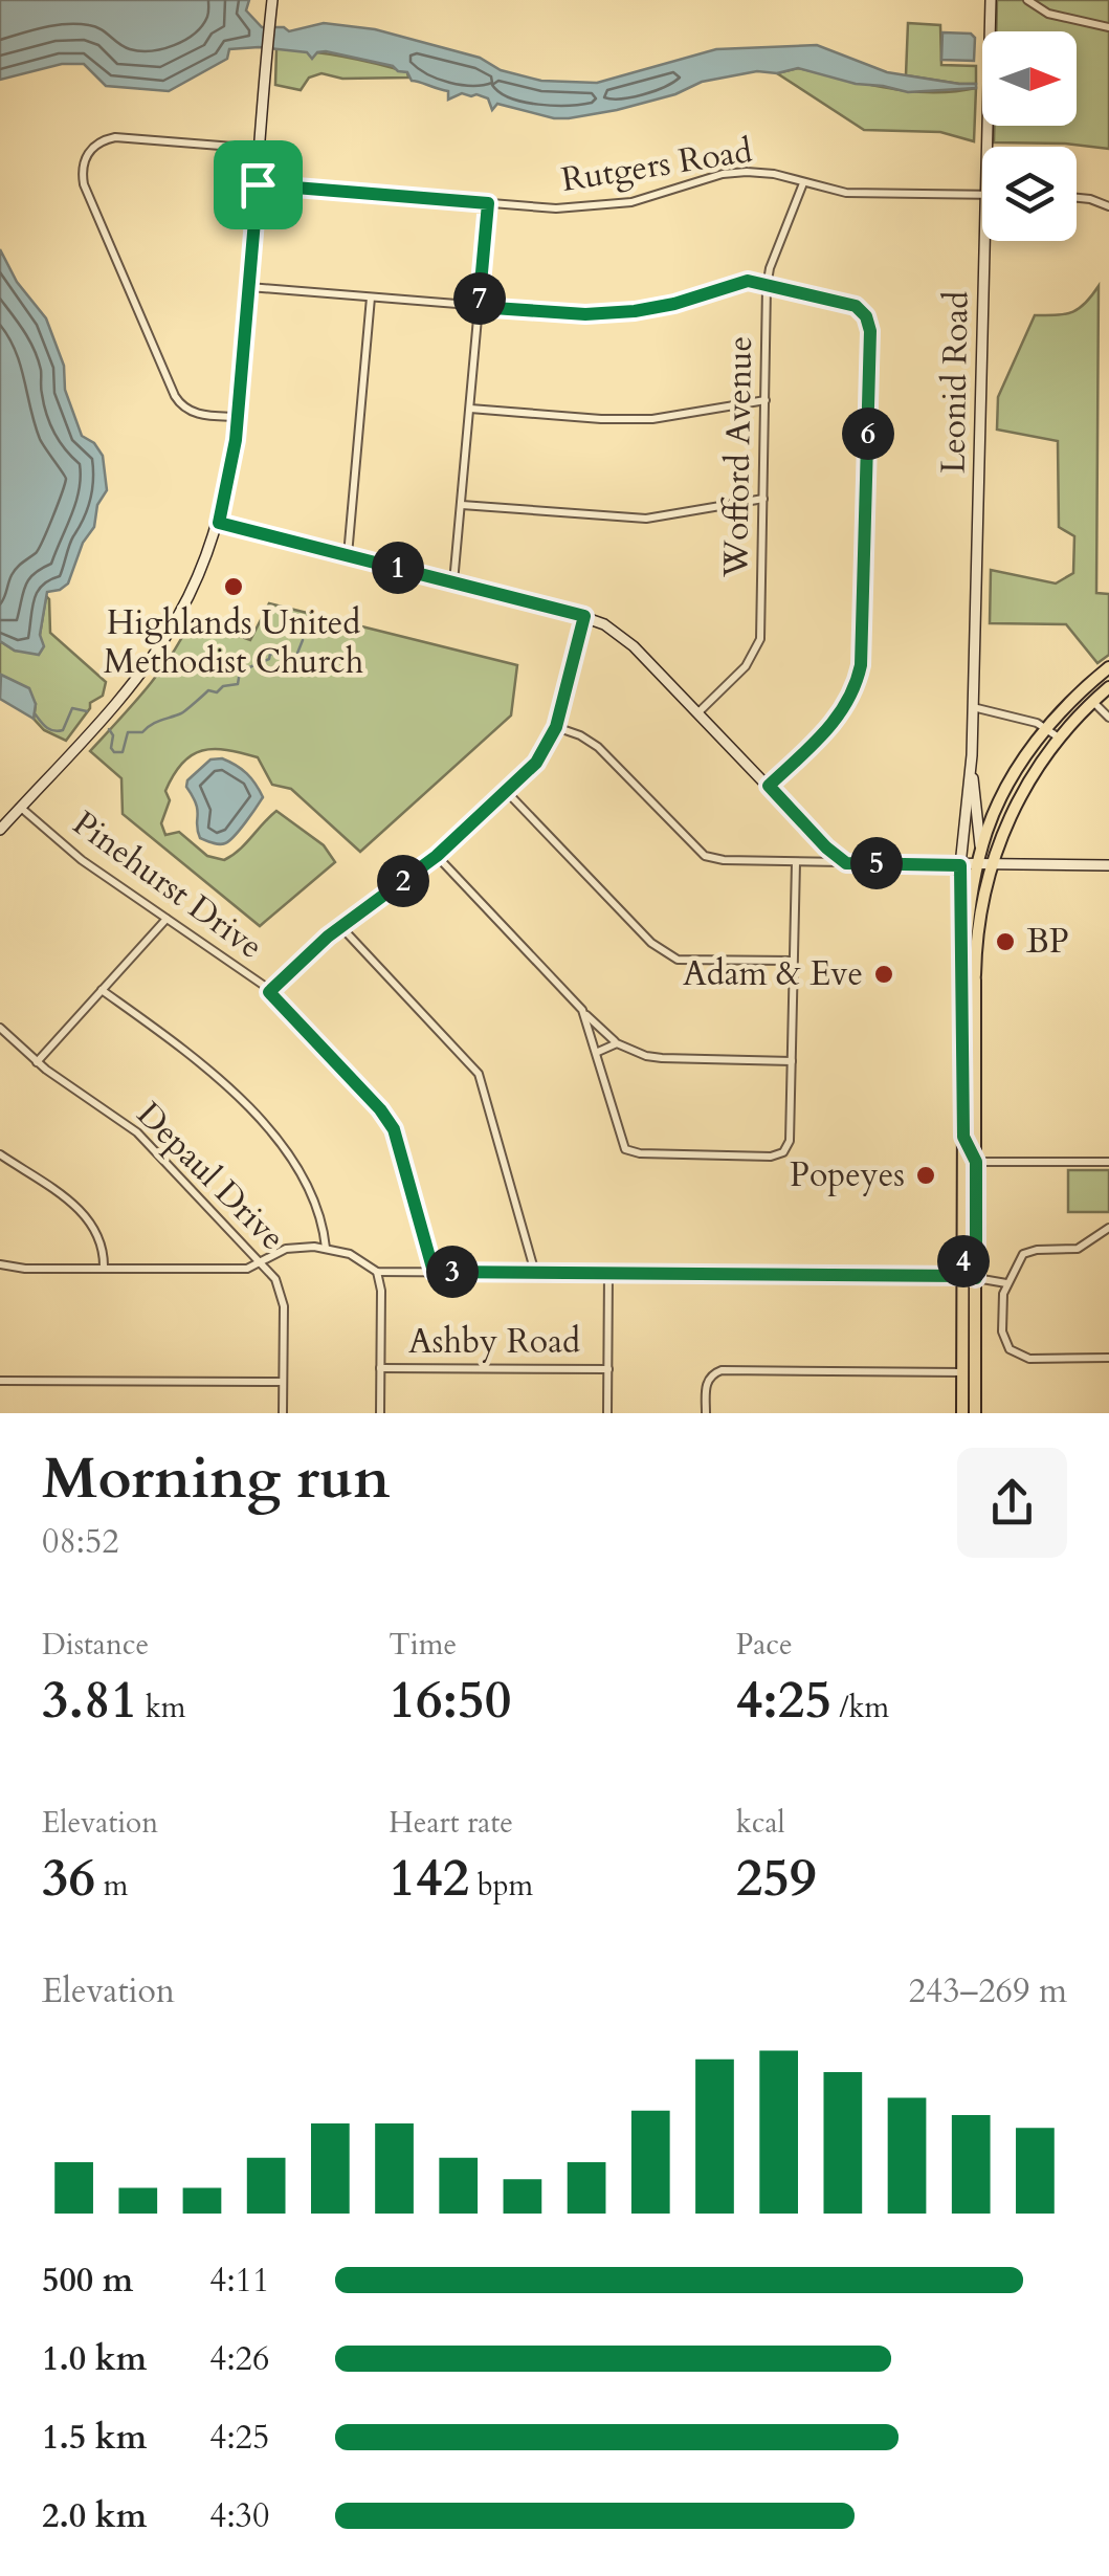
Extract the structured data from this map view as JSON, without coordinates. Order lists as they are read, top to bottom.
{
  "streets": {
    "street": [
      "Rutgers Road",
      "Leonid Road",
      "Wofford Avenue",
      "Pinehurst Drive",
      "Depaul Drive",
      "Ashby Road"
    ]
  },
  "crossings": [
    ["Rutgers Road", "Wofford Avenue"]
  ],
  "places": [
    "Highlands United Methodist Church",
    "BP",
    "Adam & Eve",
    "Popeyes"
  ],
  "north": "right",
  "page": {
    "pins": [
      "7",
      "6",
      "1",
      "5",
      "2",
      "4",
      "3"
    ],
    "heading": ["Morning run", "08:52"],
    "stats": [
      ["Distance", "3.81 km"],
      ["Time", "16:50"],
      ["Pace", "4:25 /km"],
      ["Elevation", "36 m"],
      ["Heart rate", "142 bpm"],
      ["kcal", "259"]
    ],
    "chart": ["Elevation", "243–269 m"],
    "list": [
      {
        "name": "500 m",
        "note": "4:11"
      },
      {
        "name": "1.0 km",
        "note": "4:26"
      },
      {
        "name": "1.5 km",
        "note": "4:25"
      },
      {
        "name": "2.0 km",
        "note": "4:30"
      }
    ]
  }
}
